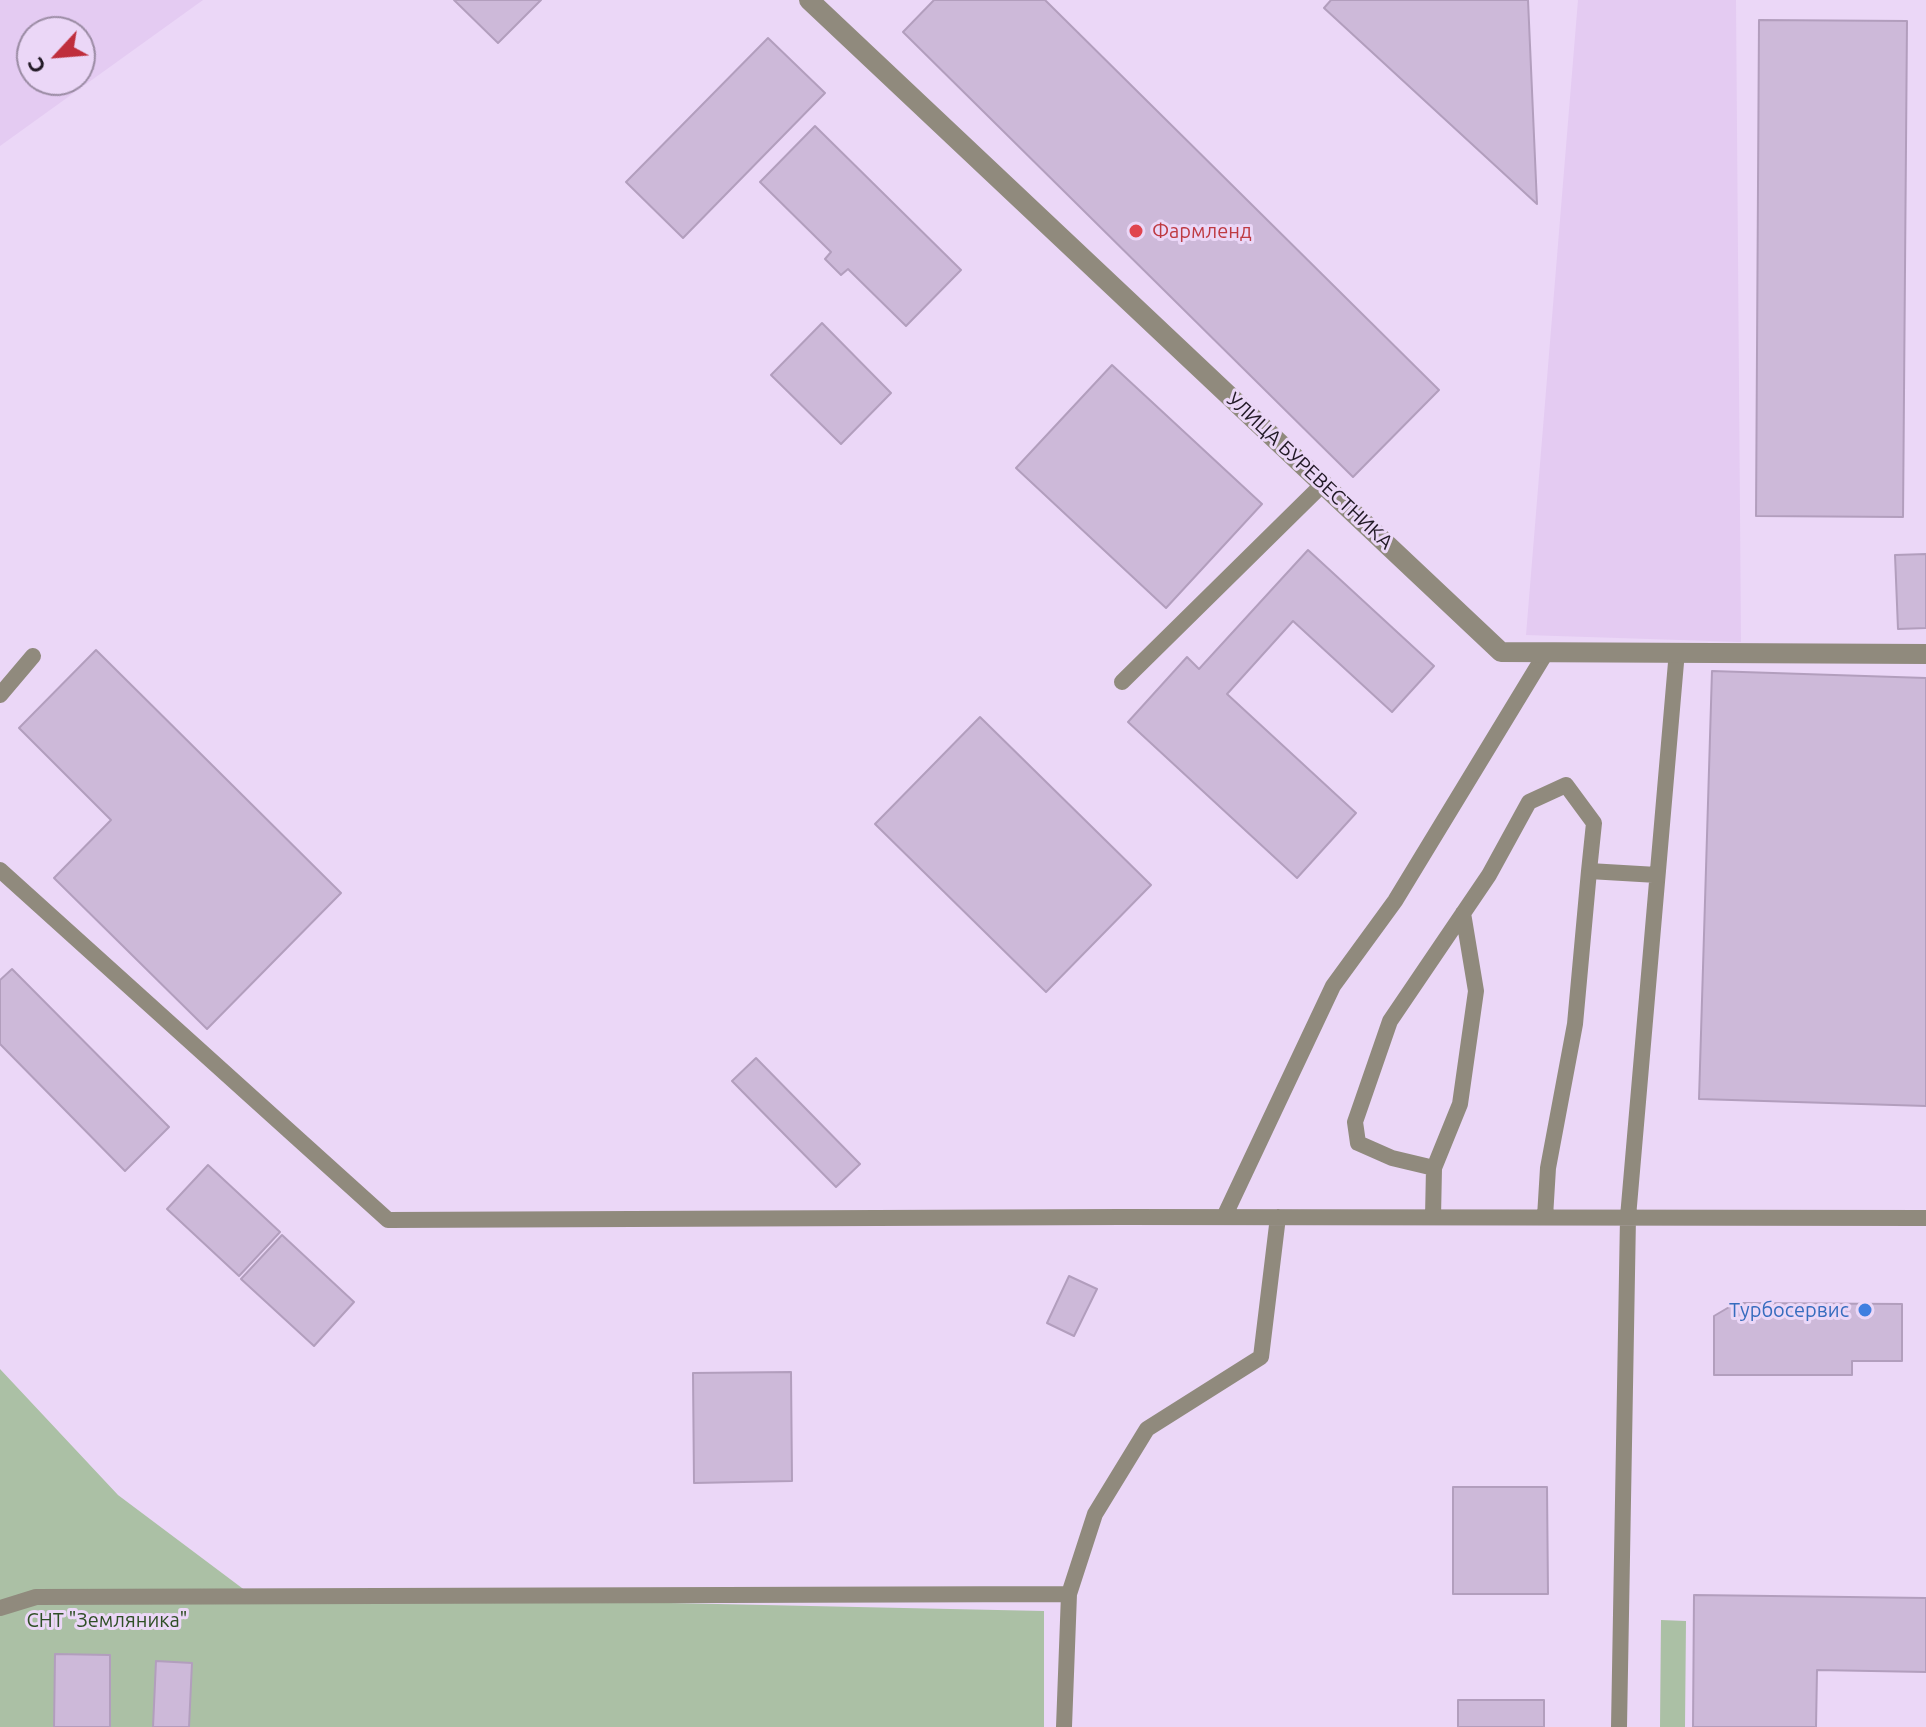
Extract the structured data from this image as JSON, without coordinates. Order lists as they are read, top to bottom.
{
  "streets": {
    "street": ["УЛИЦА БУРЕВЕСТНИКА"]
  },
  "parks": ["СНТ \"Земляника\""],
  "places": ["Фармленд", "Турбосервис"],
  "north": "bottom left"
}
